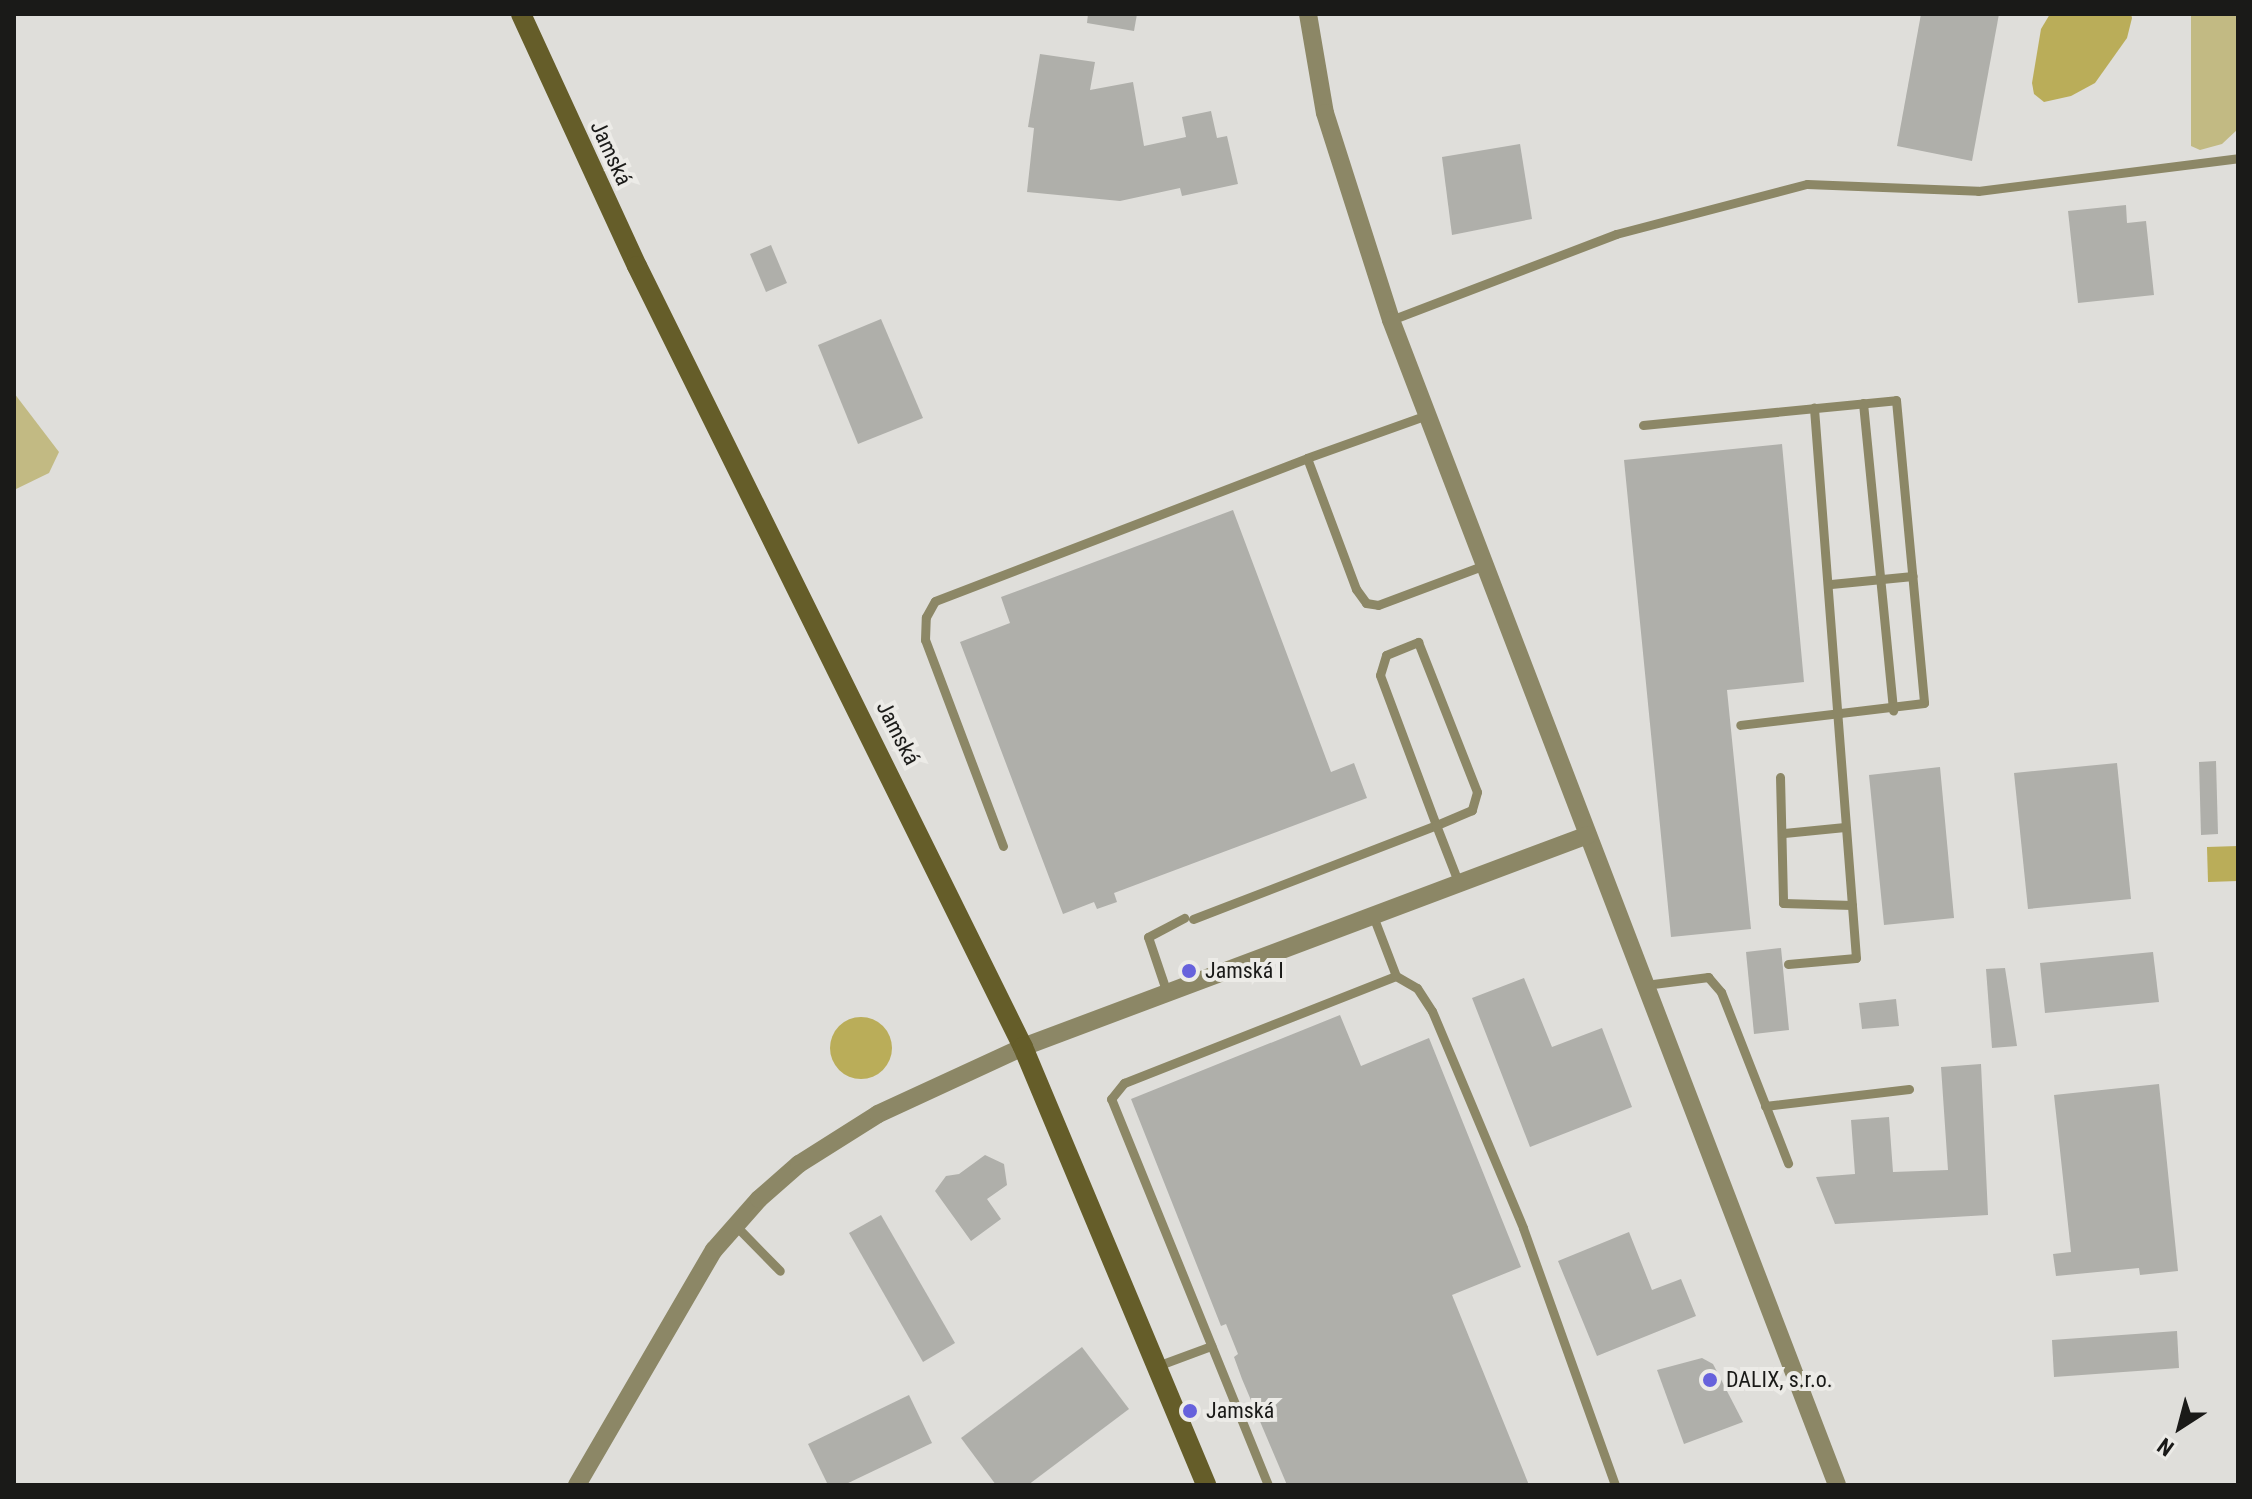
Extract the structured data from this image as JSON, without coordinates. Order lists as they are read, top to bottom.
{
  "streets": {
    "street": ["Jamská"]
  },
  "places": ["Jamská I", "DALIX, s.r.o.", "Jamská"],
  "north": "bottom left"
}
